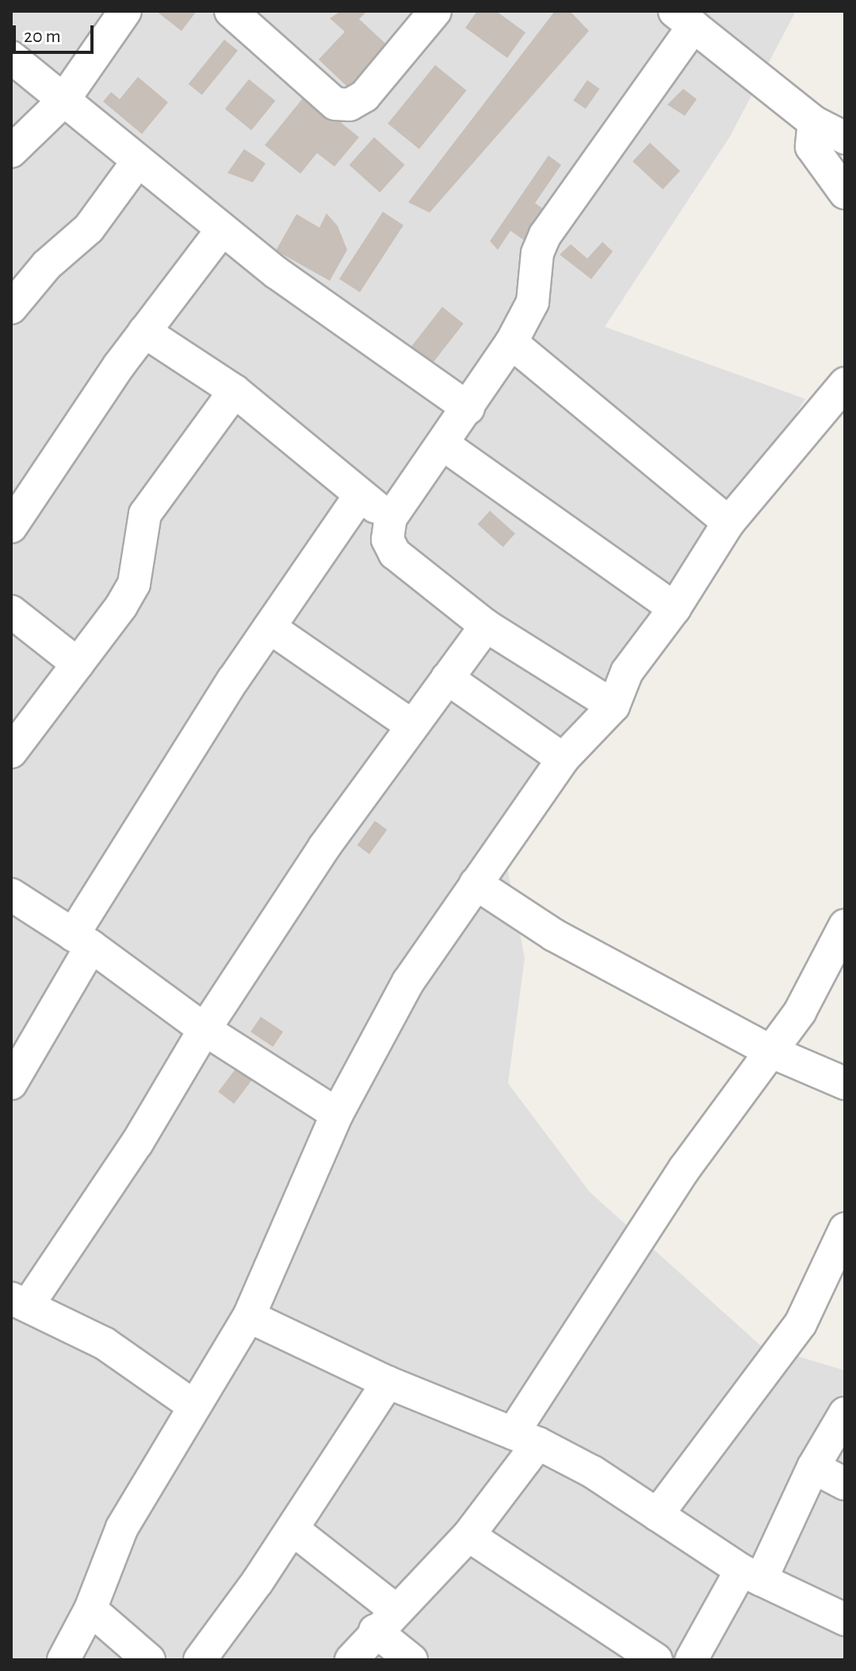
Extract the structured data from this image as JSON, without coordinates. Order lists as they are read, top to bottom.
{
  "scale_bar": "20 m"
}
